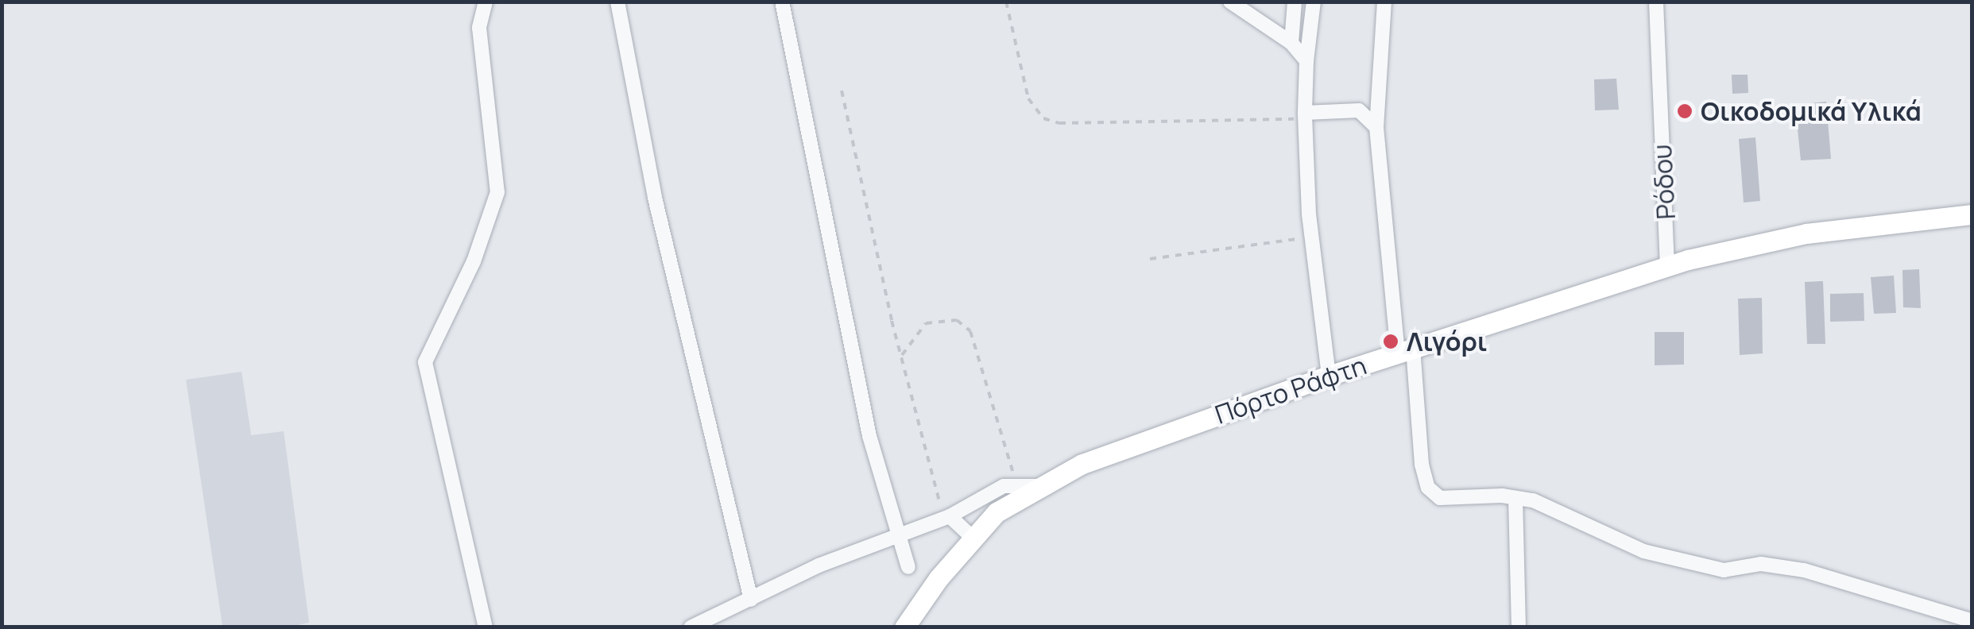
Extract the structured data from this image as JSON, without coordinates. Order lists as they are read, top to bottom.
{
  "streets": {
    "main road": ["Πόρτο Ράφτη"],
    "street": ["Ρόδου"]
  },
  "crossings": [
    ["Ρόδου", "Πόρτο Ράφτη"]
  ],
  "places": ["Οικοδομικά Υλικά", "Λιγόρι"]
}
